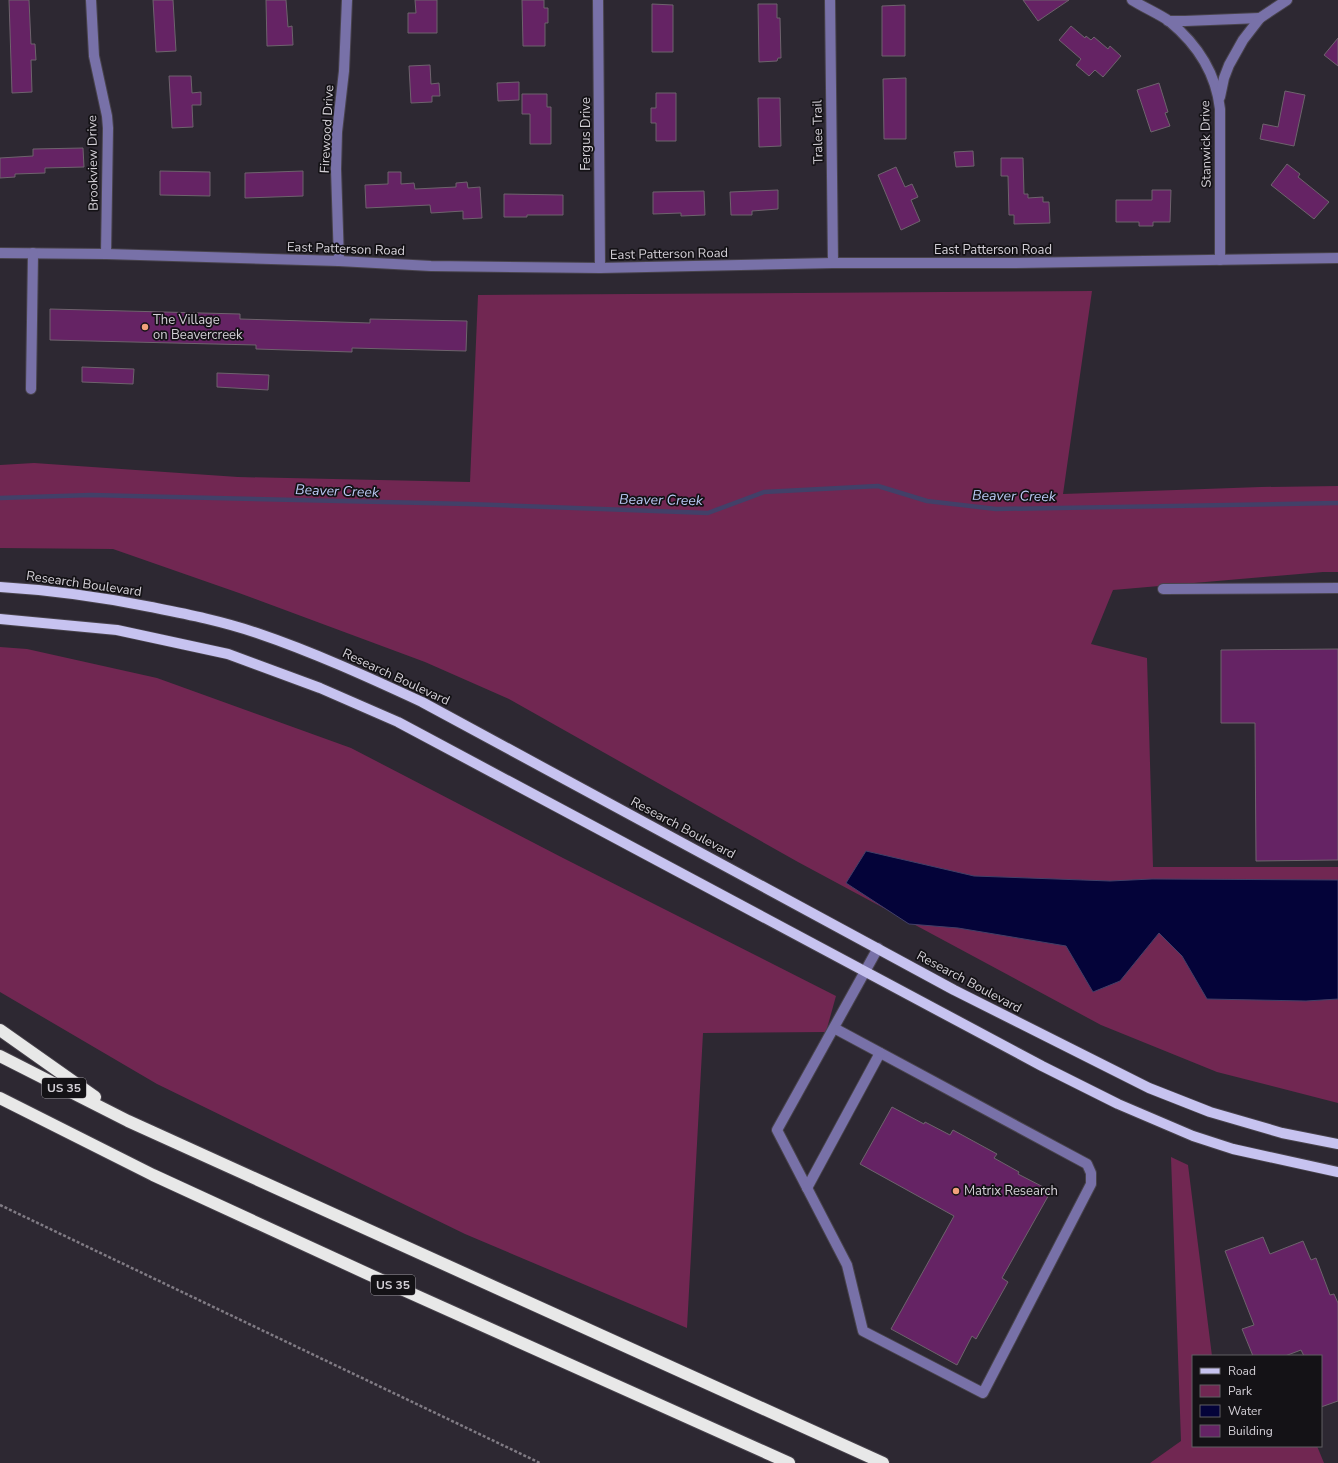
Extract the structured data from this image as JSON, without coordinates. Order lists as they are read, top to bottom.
{
  "streets": {
    "highway": ["US 35"],
    "main road": ["Research Boulevard"],
    "street": [
      "Firewood Drive",
      "Tralee Trail",
      "Fergus Drive",
      "Stanwick Drive",
      "Brookview Drive",
      "East Patterson Road"
    ]
  },
  "crossings": [
    ["Firewood Drive", "East Patterson Road"],
    ["Tralee Trail", "East Patterson Road"],
    ["Fergus Drive", "East Patterson Road"],
    ["Stanwick Drive", "East Patterson Road"],
    ["Brookview Drive", "East Patterson Road"]
  ],
  "water": ["Beaver Creek"],
  "places": ["The Village on Beavercreek", "Matrix Research"],
  "legend": [
    "Road",
    "Park",
    "Water",
    "Building"
  ]
}
